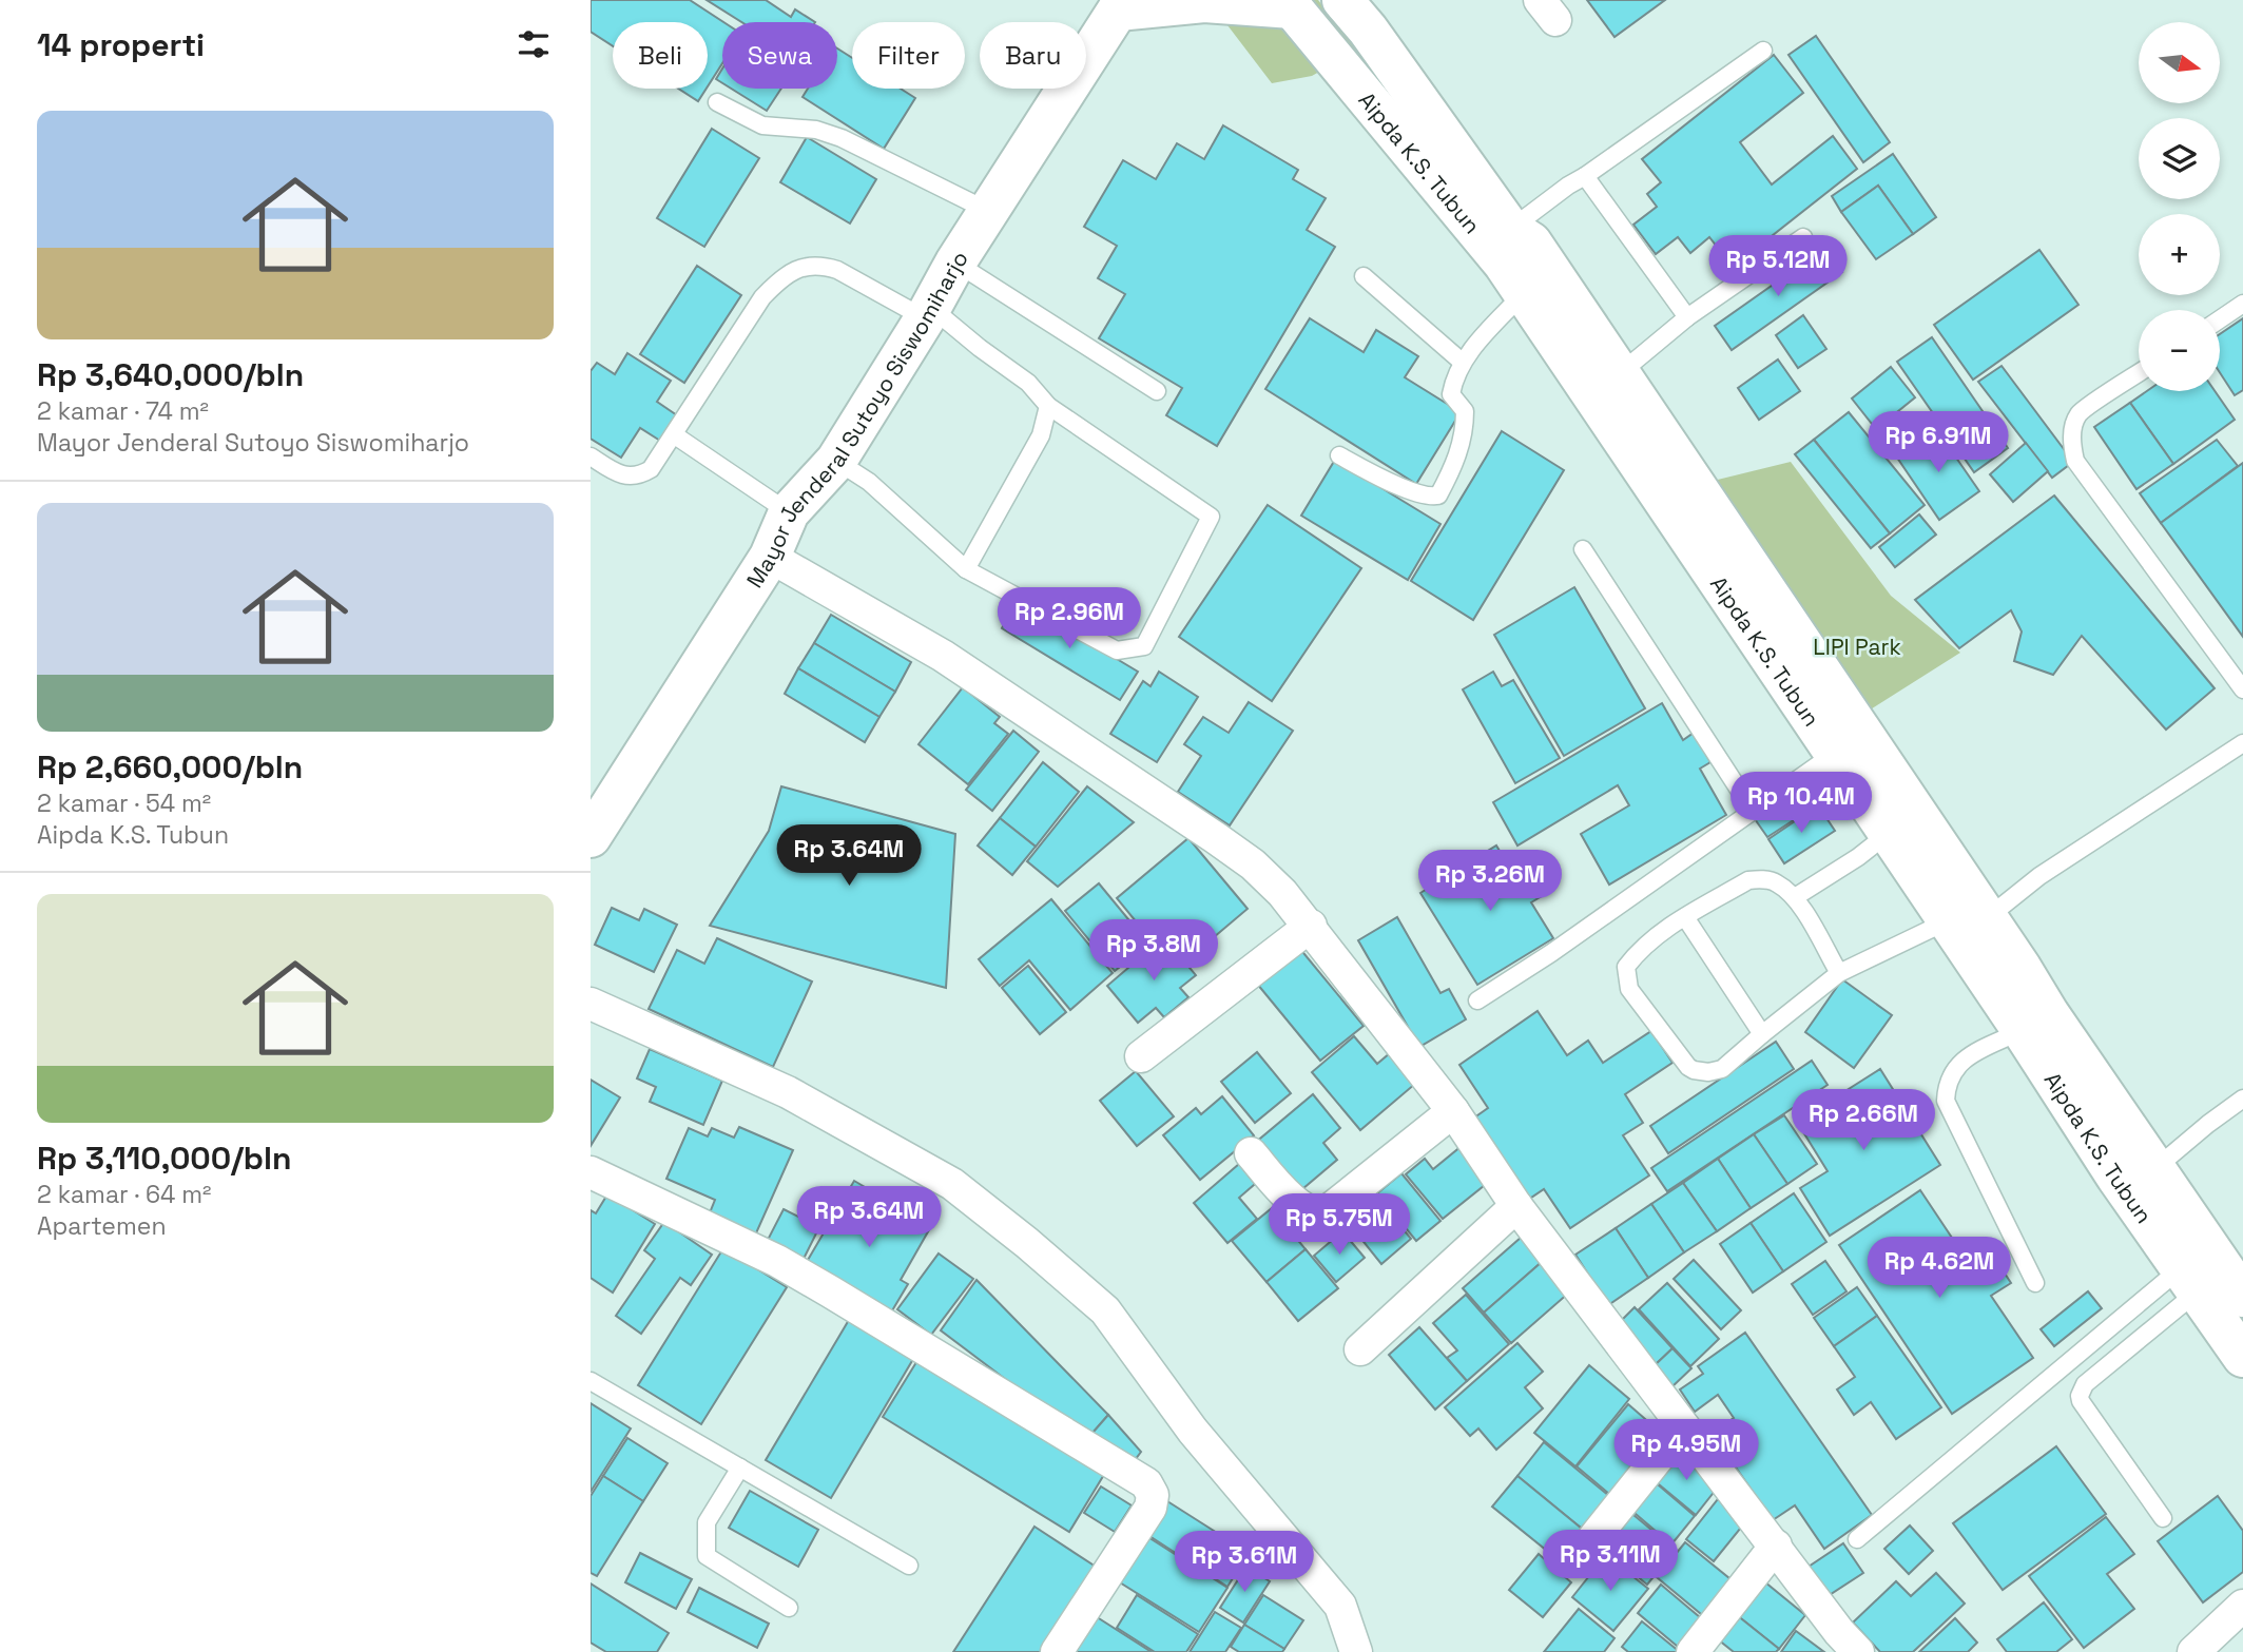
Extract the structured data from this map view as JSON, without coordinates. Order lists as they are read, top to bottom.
{
  "streets": {
    "street": ["Aipda K.S. Tubun", "Mayor Jenderal Sutoyo Siswomiharjo"]
  },
  "parks": ["LIPI Park"],
  "north": "right",
  "page": {
    "heading": "14 properti",
    "map_buttons": ["+", "−"],
    "chip": [
      "Beli",
      "Sewa",
      "Filter",
      "Baru"
    ],
    "list": [
      {
        "name": "Rp 3,640,000/bln",
        "note": "2 kamar · 74 m² · Mayor Jenderal Sutoyo Siswomiharjo"
      },
      {
        "name": "Rp 2,660,000/bln",
        "note": "2 kamar · 54 m² · Aipda K.S. Tubun"
      },
      {
        "name": "Rp 3,110,000/bln",
        "note": "2 kamar · 64 m² · Apartemen"
      }
    ],
    "price": [
      "Rp 5.12M",
      "Rp 6.91M",
      "Rp 2.96M",
      "Rp 10.4M",
      "Rp 3.64M",
      "Rp 3.26M",
      "Rp 3.8M",
      "Rp 2.66M",
      "Rp 3.64M",
      "Rp 5.75M",
      "Rp 4.62M",
      "Rp 4.95M",
      "Rp 3.11M",
      "Rp 3.61M"
    ]
  }
}
